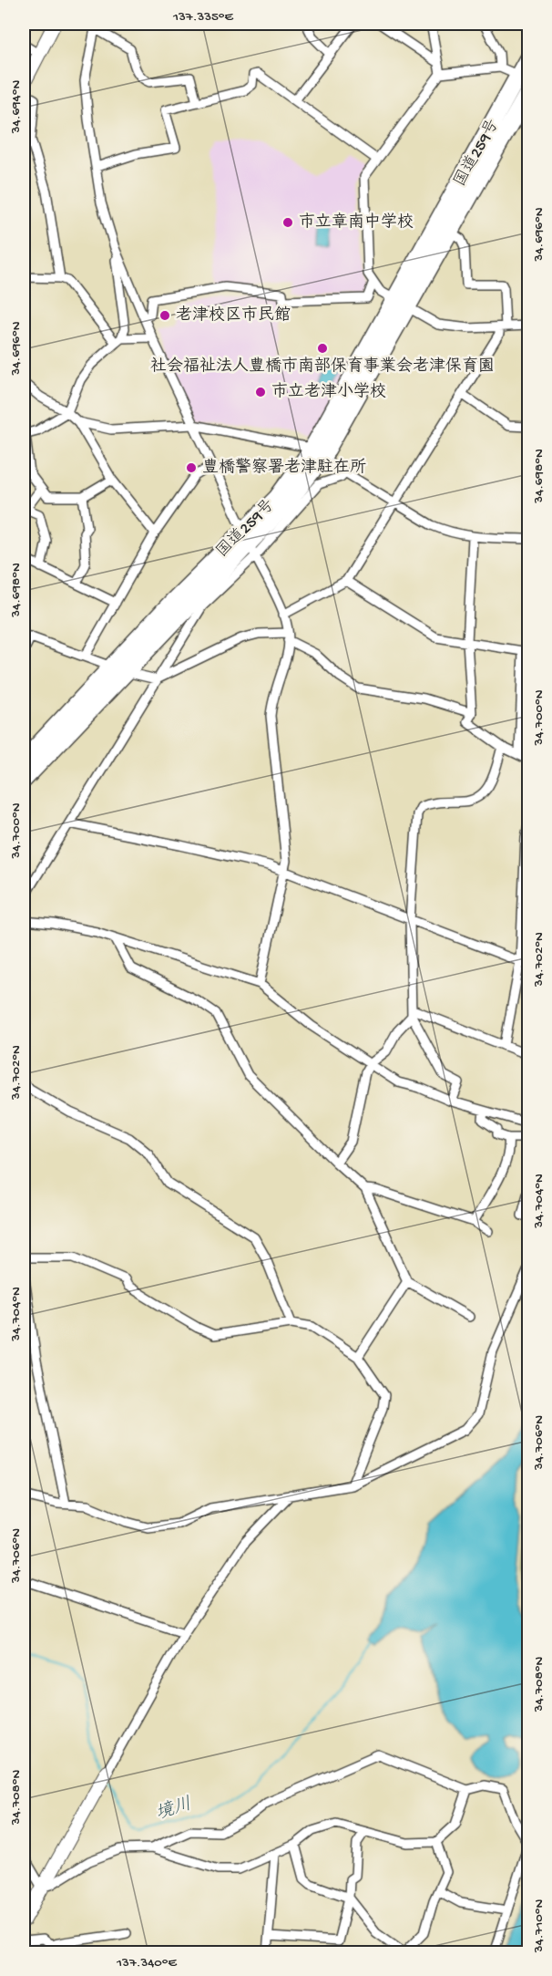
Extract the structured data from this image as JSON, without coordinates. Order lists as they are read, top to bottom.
{
  "streets": {
    "highway": ["国道259号"]
  },
  "water": ["境川"],
  "places": [
    "市立章南中学校",
    "老津校区市民館",
    "社会福祉法人豊橋市南部保育事業会老津保育園",
    "市立老津小学校",
    "豊橋警察署老津駐在所"
  ],
  "coordinates": [
    "137.335°E",
    "34.694°N",
    "34.696°N",
    "34.698°N",
    "34.700°N",
    "34.702°N",
    "34.704°N",
    "34.706°N",
    "34.708°N",
    "34.710°N",
    "137.340°E"
  ]
}
